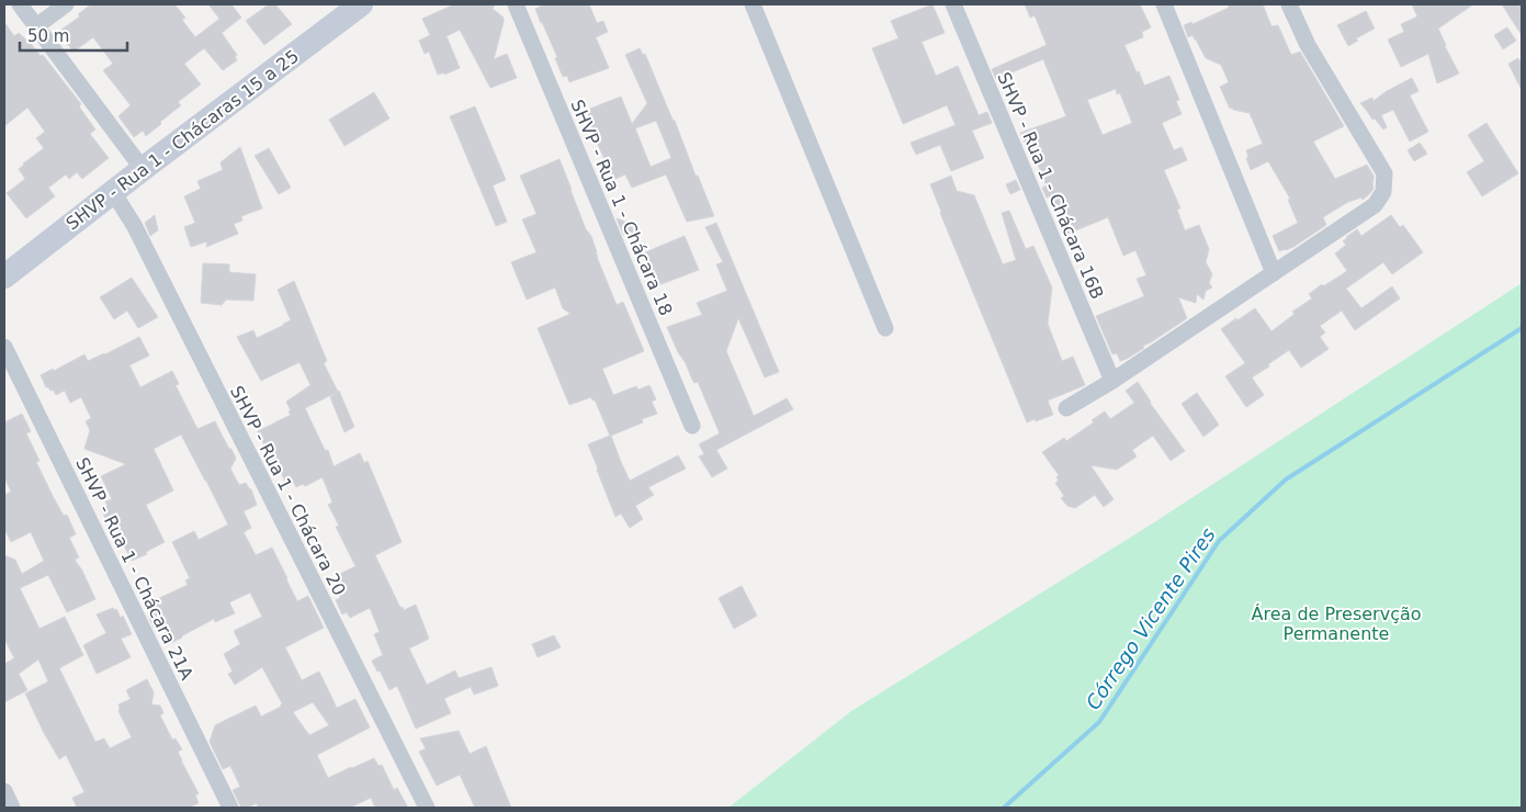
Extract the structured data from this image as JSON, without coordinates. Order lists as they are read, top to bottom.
{
  "streets": {
    "street": [
      "SHVP - Rua 1 - Chácaras 15 a 25",
      "SHVP - Rua 1 - Chácara 16B",
      "SHVP - Rua 1 - Chácara 18",
      "SHVP - Rua 1 - Chácara 20",
      "SHVP - Rua 1 - Chácara 21A"
    ]
  },
  "crossings": [
    ["SHVP - Rua 1 - Chácaras 15 a 25", "SHVP - Rua 1 - Chácara 20"]
  ],
  "water": ["Córrego Vicente Pires"],
  "parks": ["Área de Preservção Permanente"],
  "scale_bar": "50 m"
}
